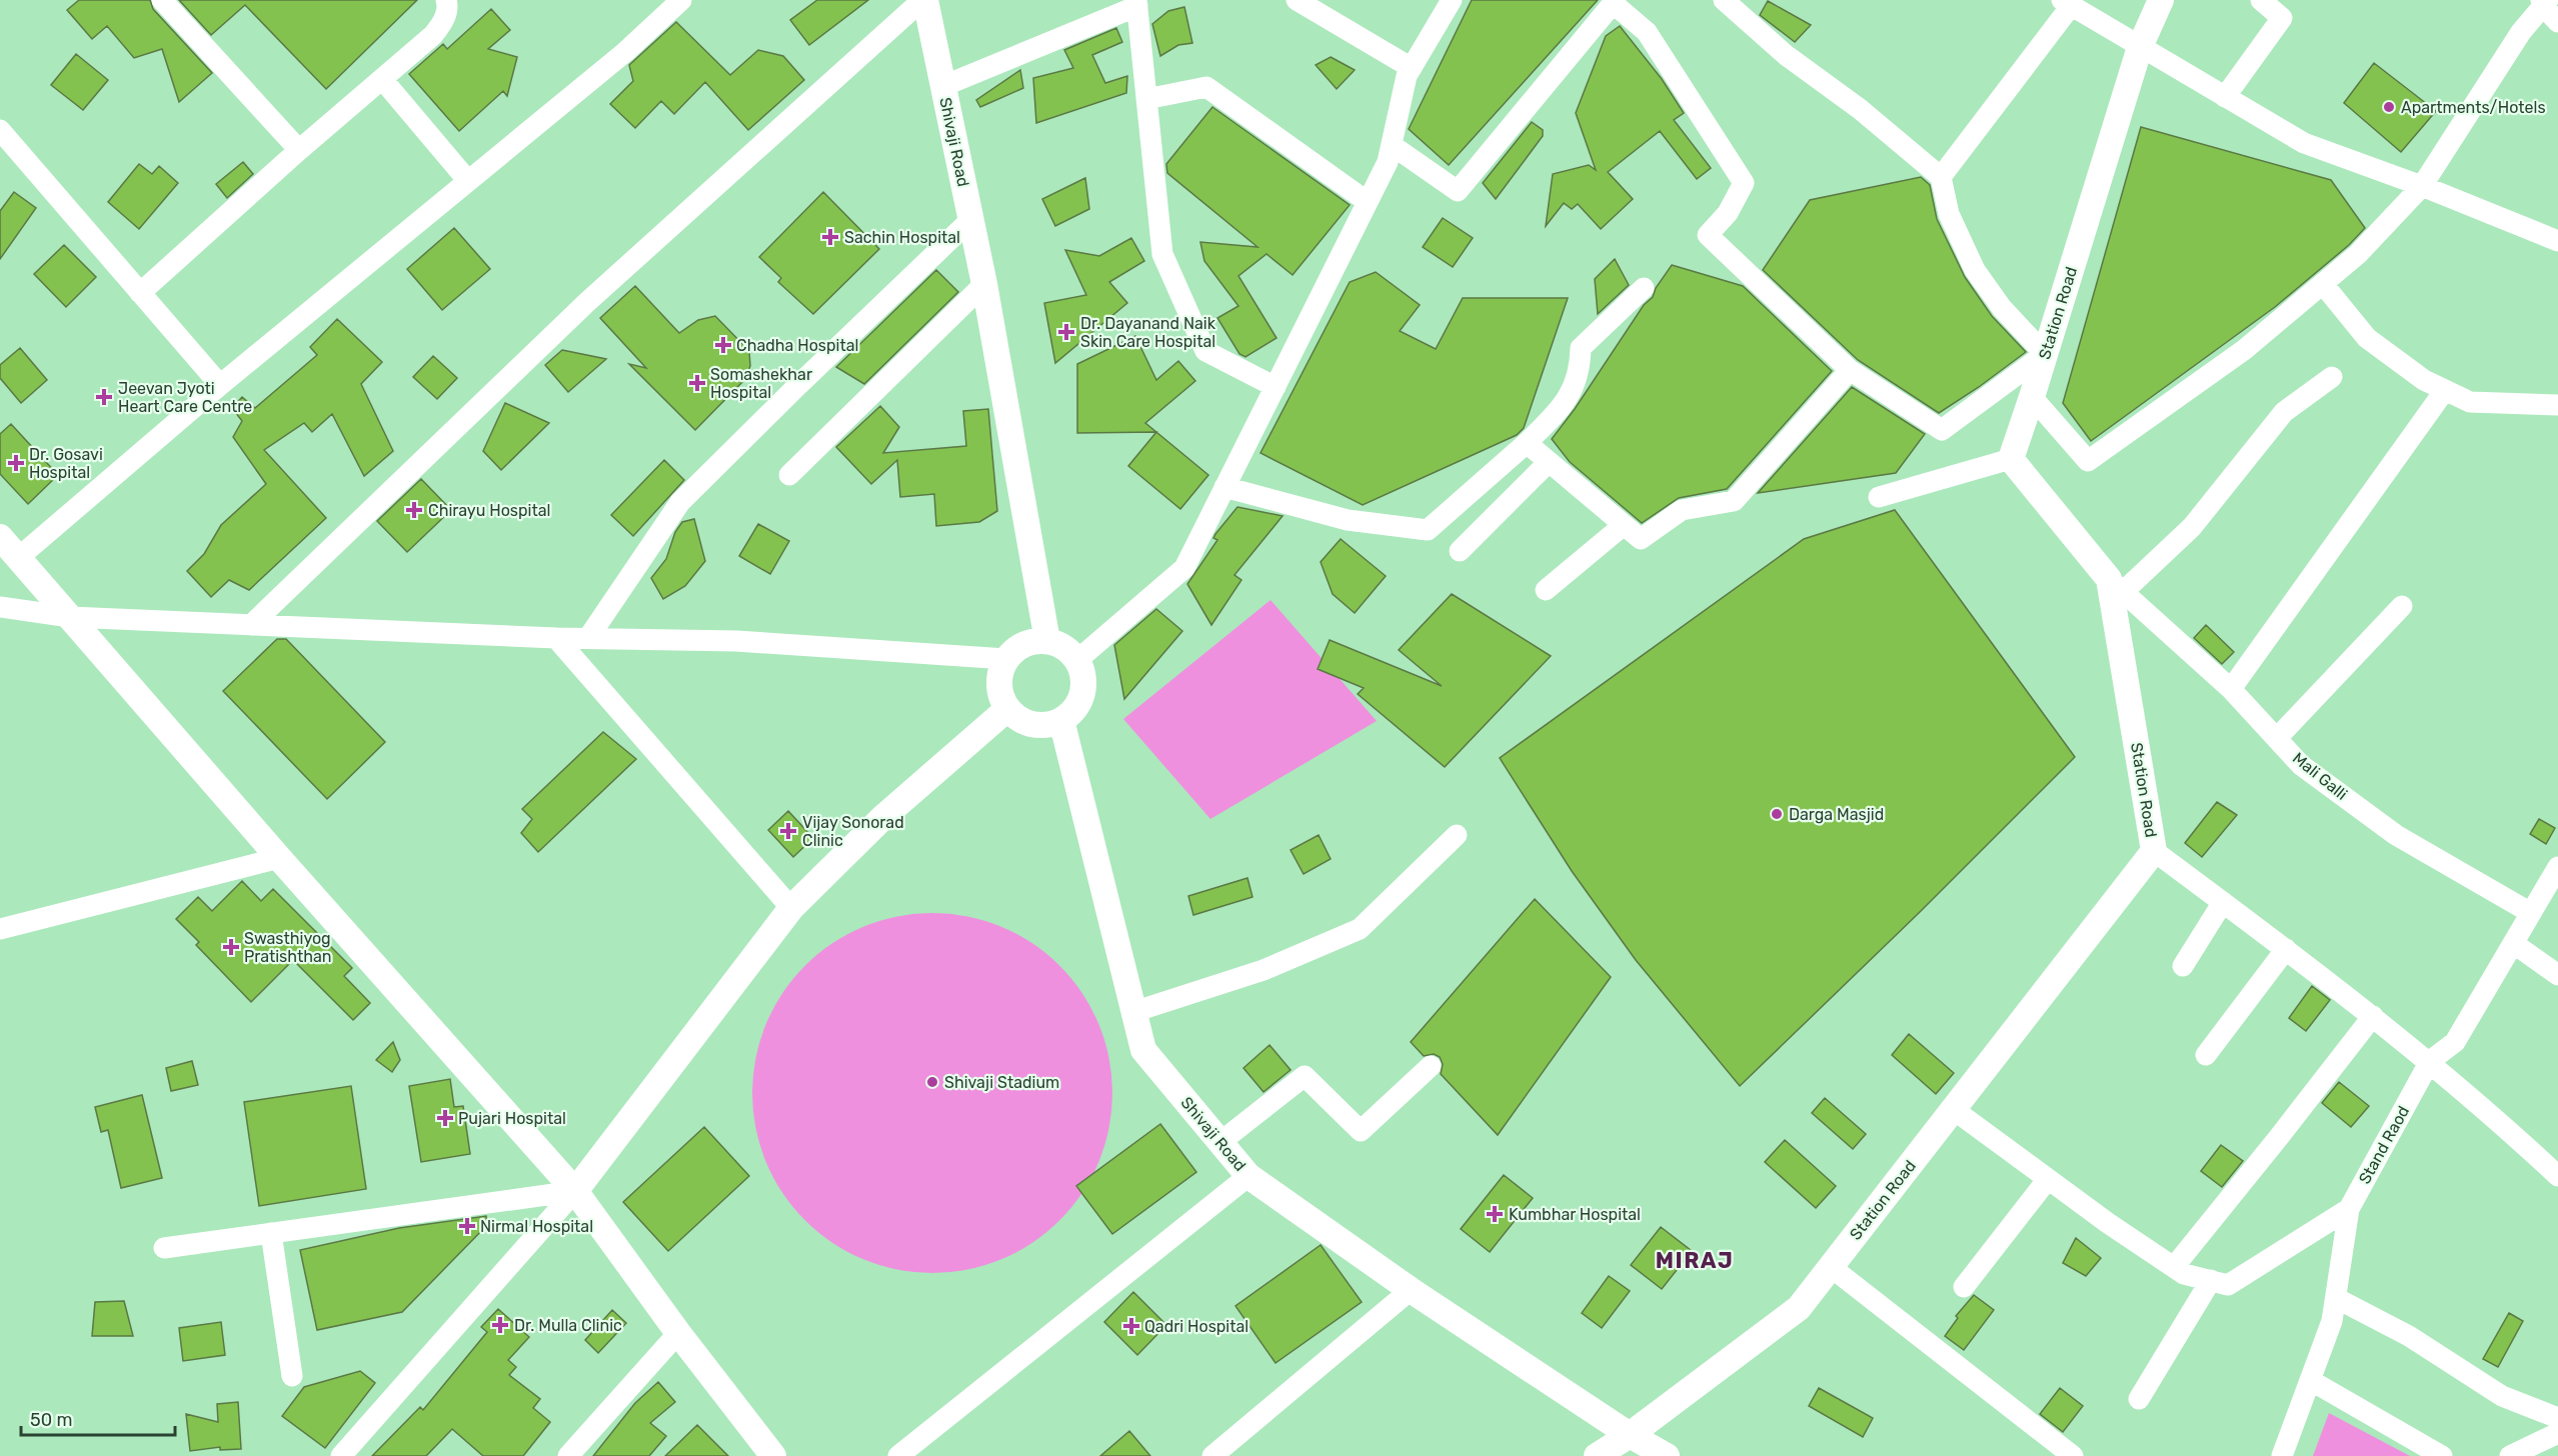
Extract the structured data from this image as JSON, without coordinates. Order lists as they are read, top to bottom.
{
  "streets": {
    "main road": ["Shivaji Road", "Station Road"],
    "street": ["Mali Galli", "Stand Raod"]
  },
  "crossings": [
    ["Shivaji Road", "Station Road"],
    ["Station Road", "Mali Galli"],
    ["Mali Galli", "Stand Raod"]
  ],
  "districts": ["MIRAJ"],
  "places": {
    "other": ["Apartments/Hotels", "Darga Masjid", "Shivaji Stadium"],
    "health": [
      "Sachin Hospital",
      "Dr. Dayanand Naik Skin Care Hospital",
      "Chadha Hospital",
      "Somashekhar Hospital",
      "Jeevan Jyoti Heart Care Centre",
      "Dr. Gosavi Hospital",
      "Chirayu Hospital",
      "Vijay Sonorad Clinic",
      "Swasthiyog Pratishthan",
      "Pujari Hospital",
      "Kumbhar Hospital",
      "Nirmal Hospital",
      "Dr. Mulla Clinic",
      "Qadri Hospital"
    ]
  },
  "scale_bar": "50 m"
}
